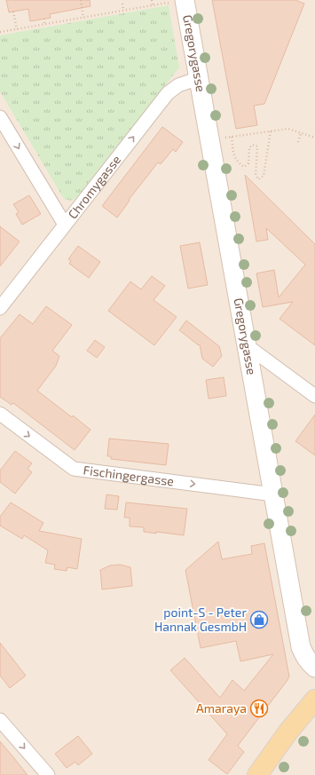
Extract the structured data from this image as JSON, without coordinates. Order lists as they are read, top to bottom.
{
  "streets": {
    "street": ["Gregorygasse", "Chromygasse", "Fischingergasse"]
  },
  "crossings": [
    ["Gregorygasse", "Chromygasse"],
    ["Gregorygasse", "Fischingergasse"]
  ],
  "one_way": ["Chromygasse", "Fischingergasse"],
  "places": {
    "shop": ["point-S - Peter Hannak GesmbH"],
    "restaurant": ["Amaraya"]
  }
}
